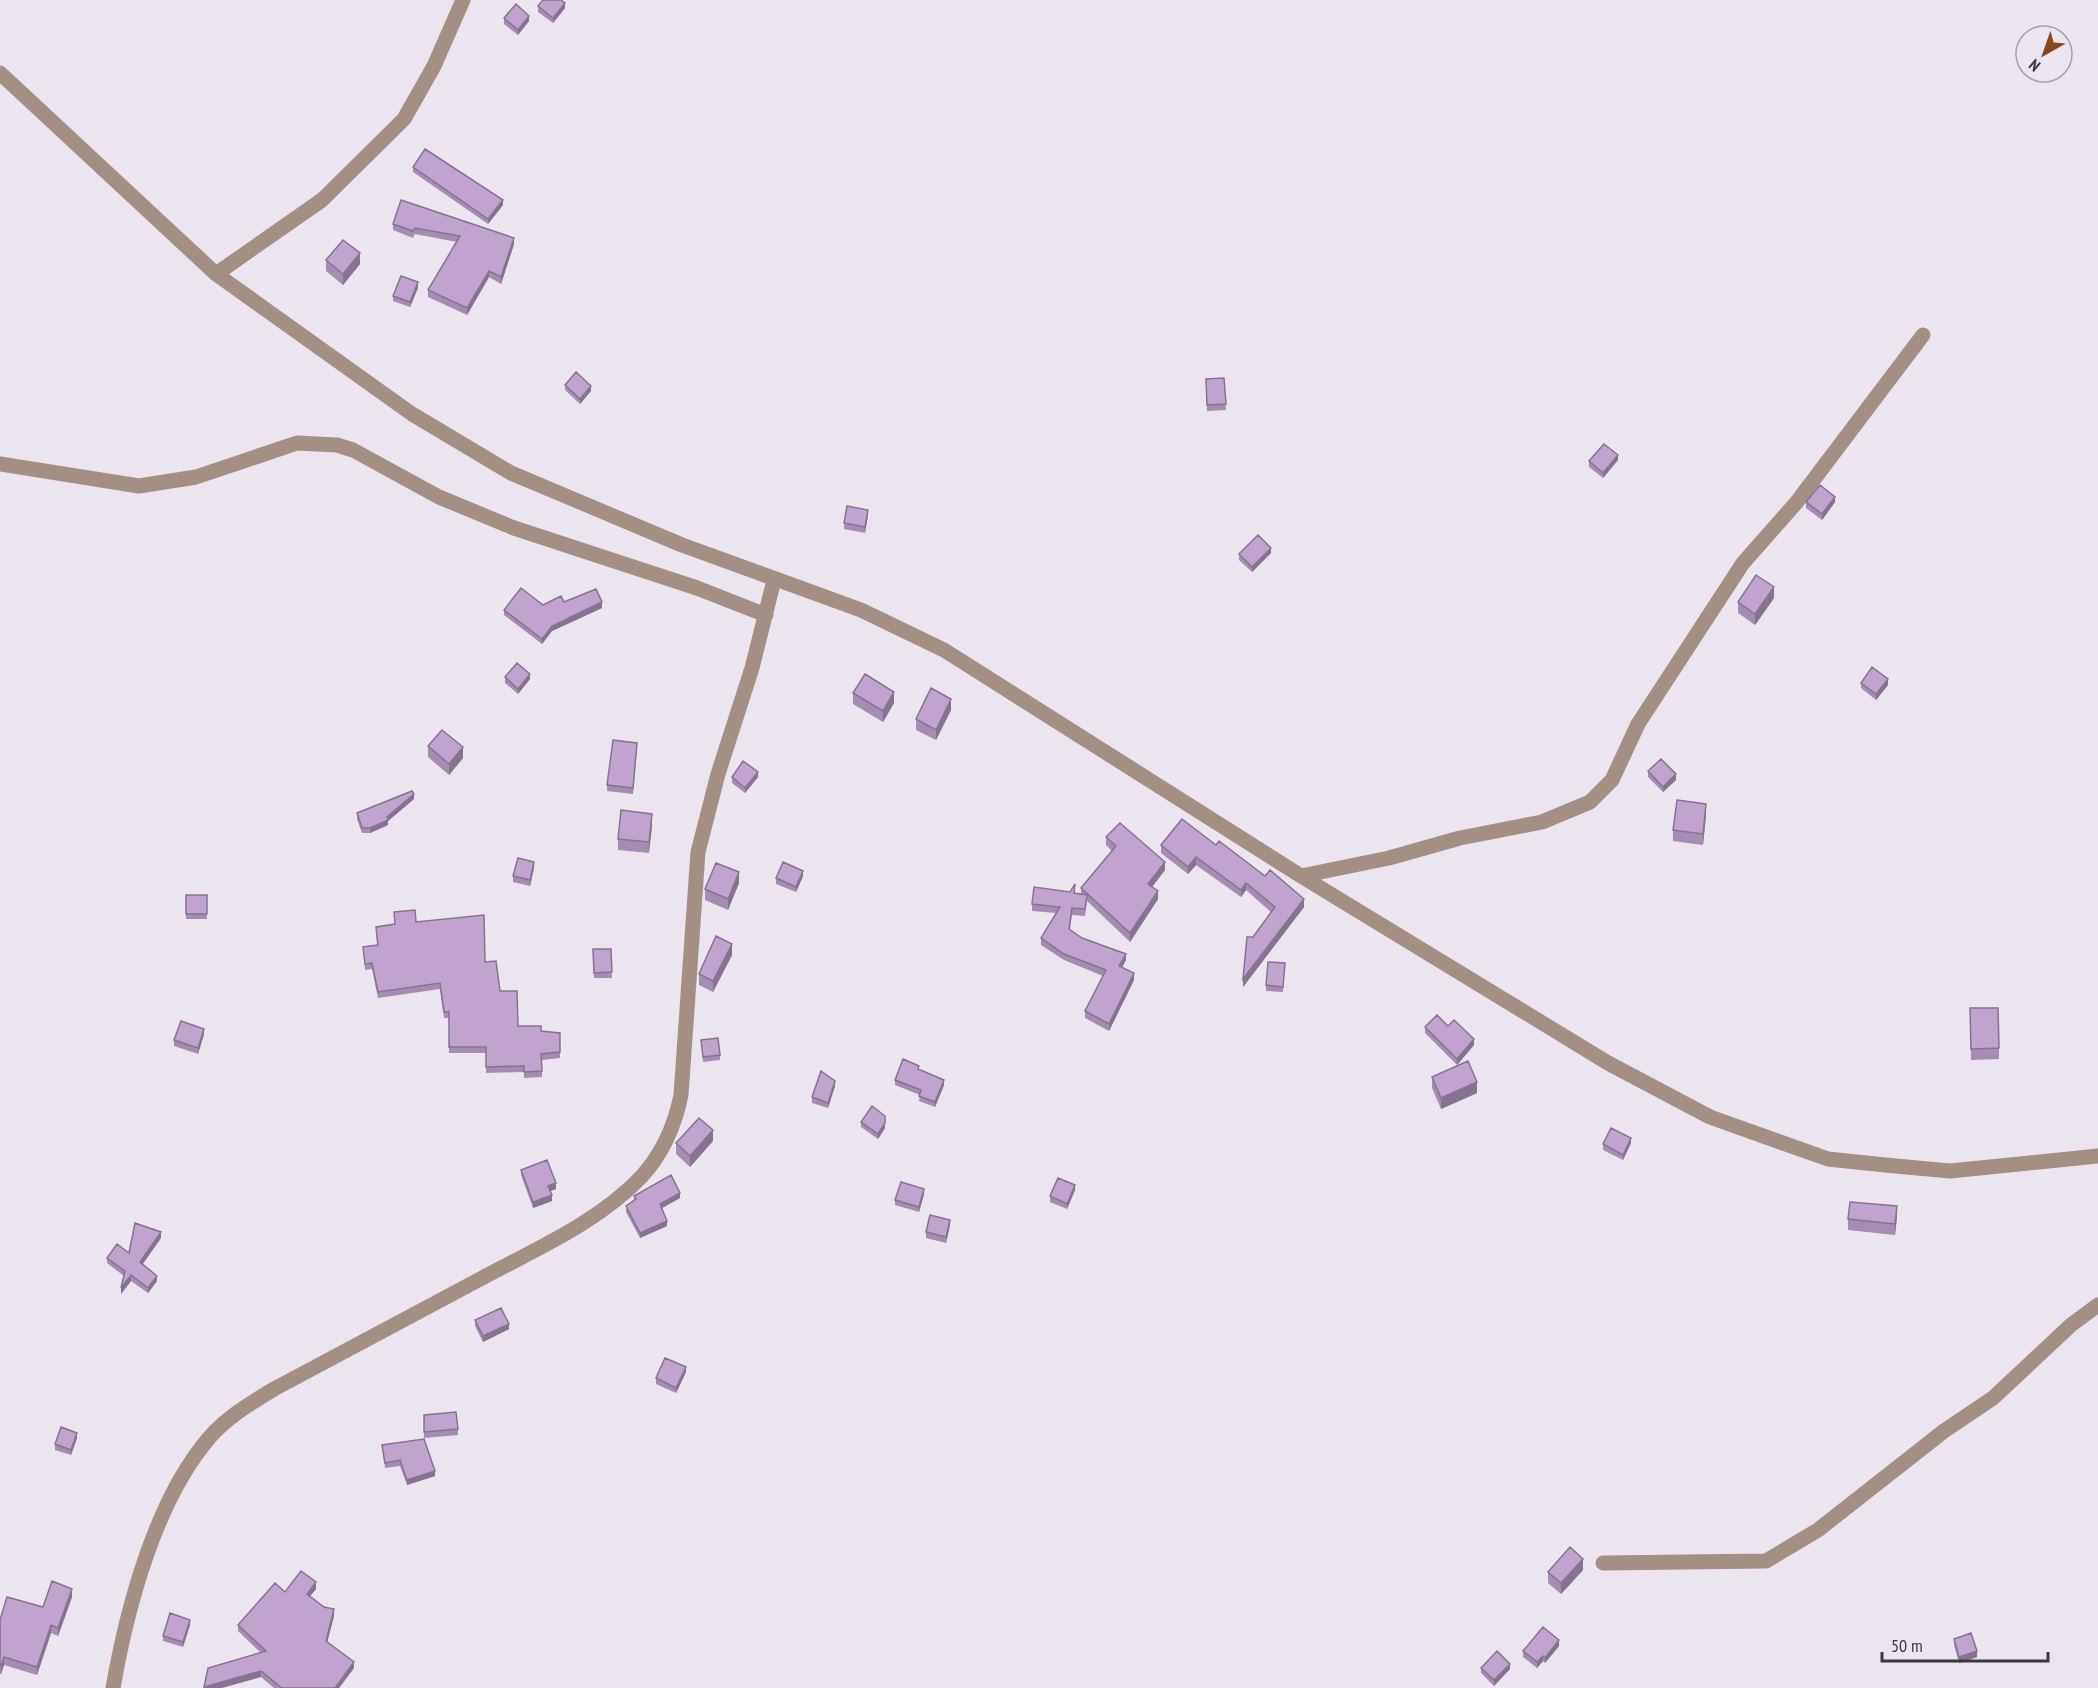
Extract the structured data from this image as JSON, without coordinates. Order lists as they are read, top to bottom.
{
  "scale_bar": "50 m",
  "north": "bottom left"
}
